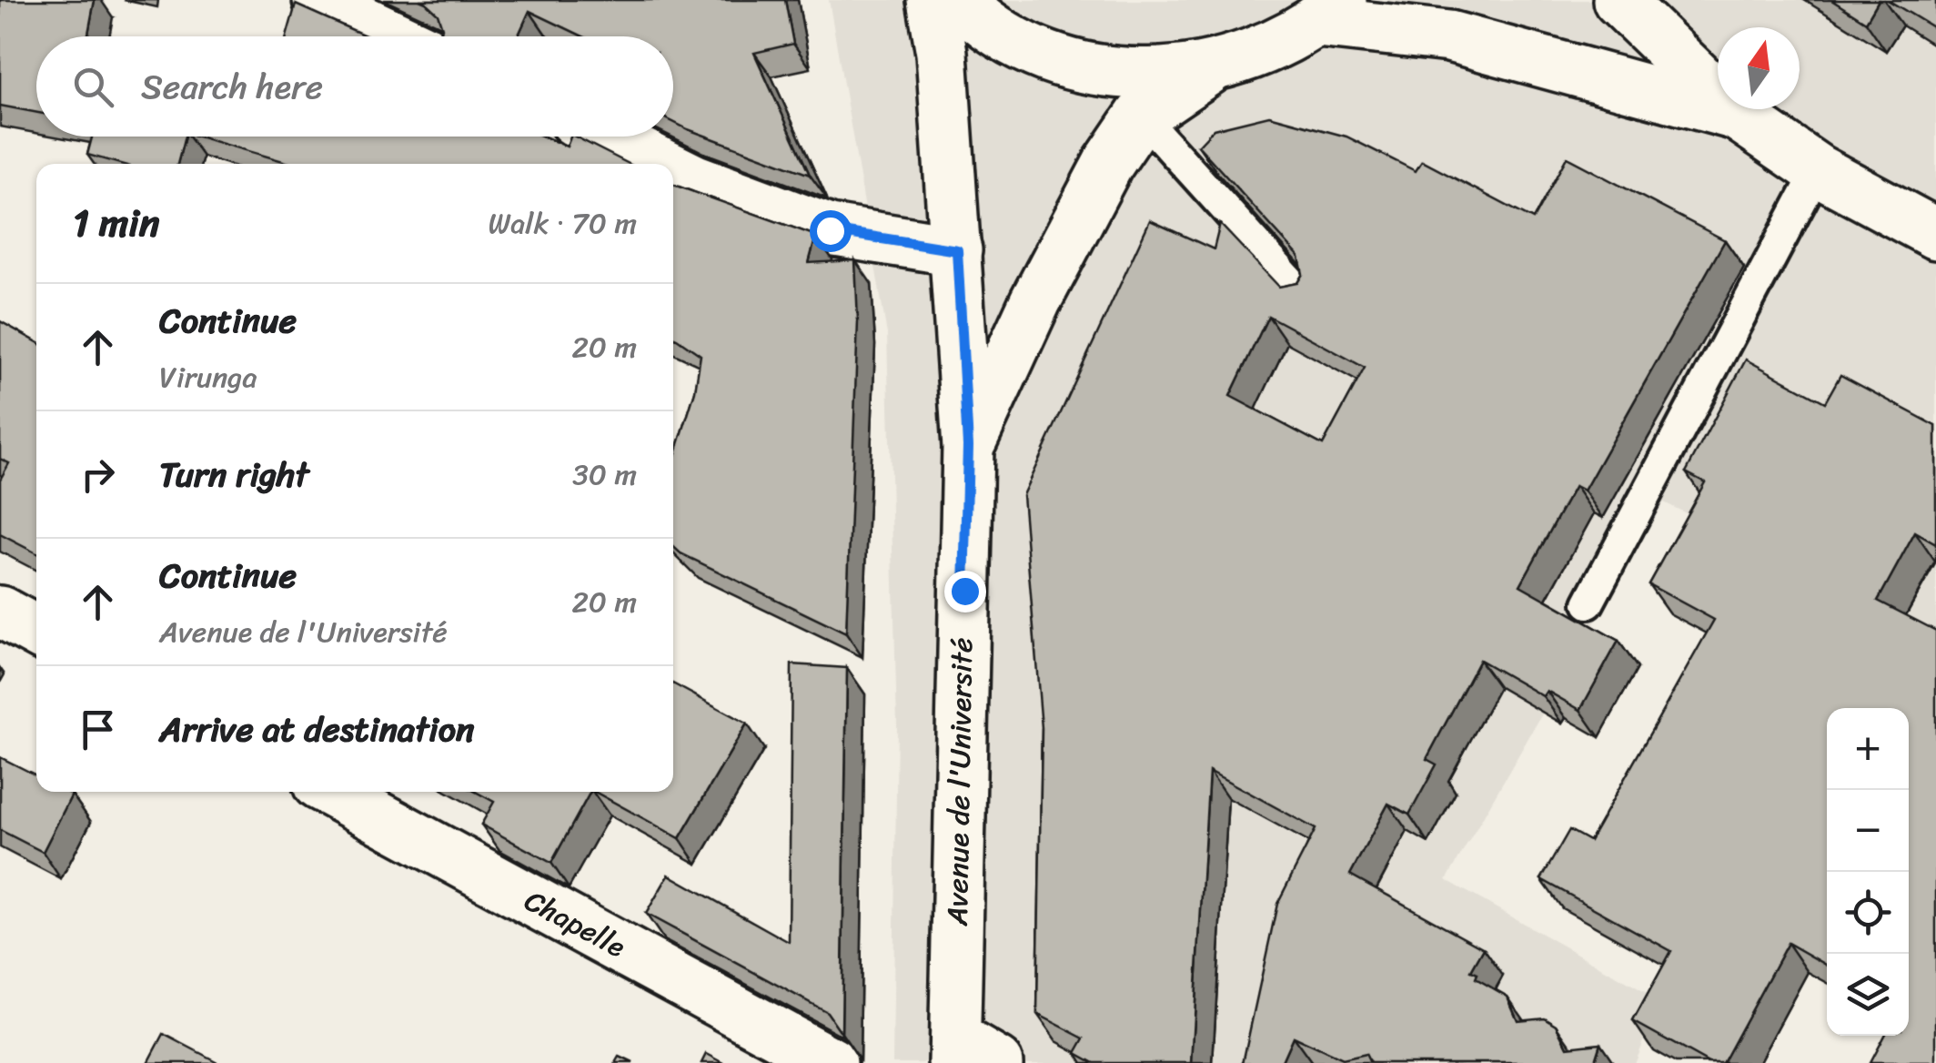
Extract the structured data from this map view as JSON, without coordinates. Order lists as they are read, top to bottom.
{
  "streets": {
    "main road": ["Avenue de l'Université", "Chapelle"]
  },
  "north": "top",
  "page": {
    "search": "Search here",
    "heading": ["1 min", "Walk · 70 m"],
    "list": [
      ["Continue", "Virunga", "20 m"],
      ["Turn right", "30 m"],
      ["Continue", "Avenue de l'Université", "20 m"],
      "Arrive at destination"
    ],
    "map_buttons": ["+", "−"]
  }
}
